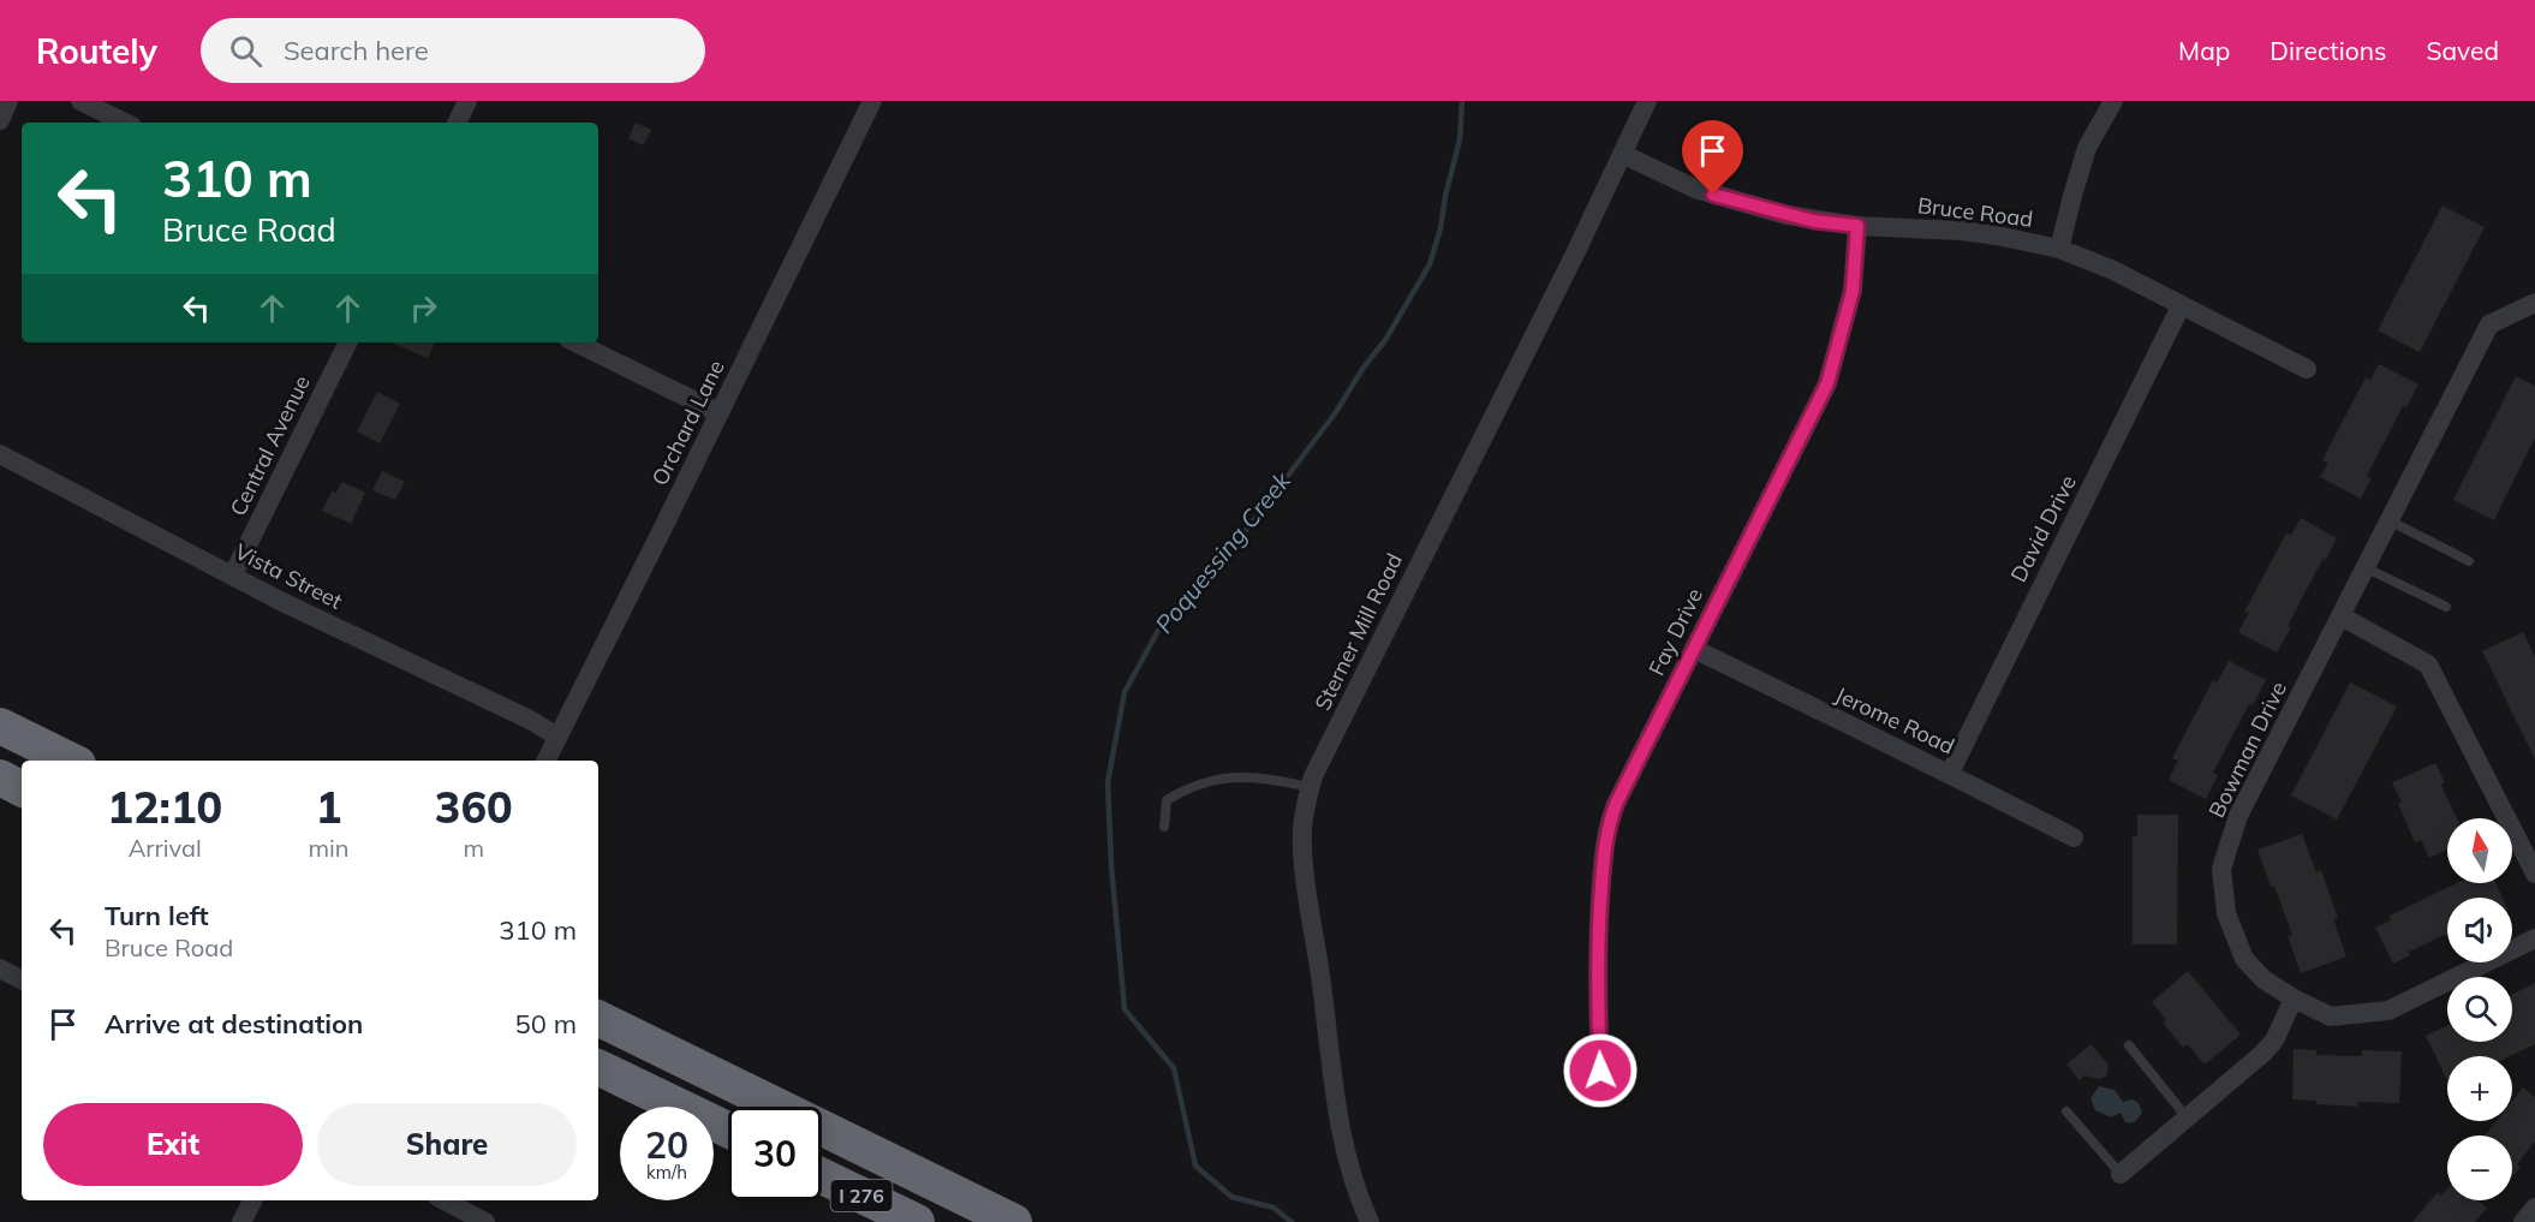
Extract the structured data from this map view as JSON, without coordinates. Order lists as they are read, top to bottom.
{
  "streets": {
    "highway": ["I 276"],
    "street": [
      "Bruce Road",
      "Orchard Lane",
      "Central Avenue",
      "David Drive",
      "Vista Street",
      "Sterner Mill Road",
      "Fay Drive",
      "Jerome Road",
      "Bowman Drive"
    ]
  },
  "crossings": [
    ["Bruce Road", "David Drive"],
    ["Bruce Road", "Sterner Mill Road"],
    ["Bruce Road", "Fay Drive"],
    ["Orchard Lane", "Vista Street"],
    ["Central Avenue", "Vista Street"],
    ["David Drive", "Jerome Road"],
    ["Fay Drive", "Jerome Road"]
  ],
  "water": ["Poquessing Creek"],
  "north": "top",
  "page": {
    "header": "Routely",
    "search": "Search here",
    "nav": ["Map", "Directions", "Saved"],
    "turn": ["310 m", "Bruce Road"],
    "eta": [
      "12:10",
      "Arrival",
      "1",
      "min",
      "360",
      "m"
    ],
    "map_buttons": ["+", "−"],
    "list": [
      {
        "name": "Turn left",
        "note": "Bruce Road",
        "value": "310 m"
      },
      {
        "name": "Arrive at destination",
        "value": "50 m"
      }
    ],
    "buttons": ["Exit", "Share"],
    "speed": "20 km/h",
    "limit": "30"
  }
}
